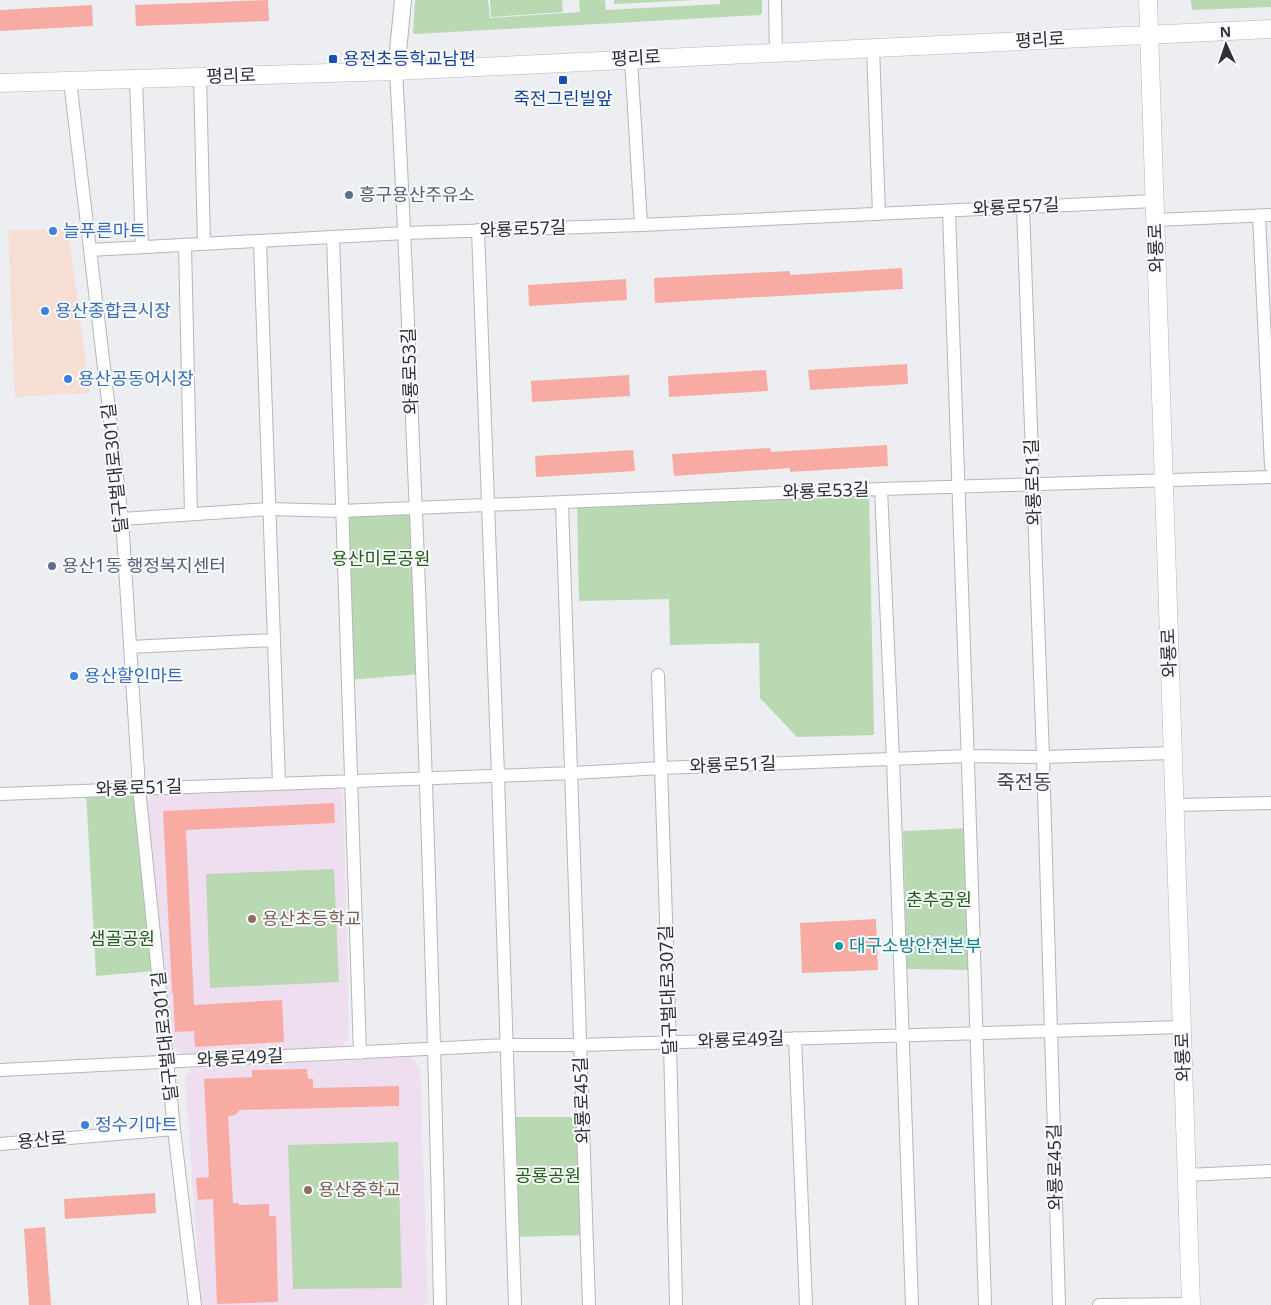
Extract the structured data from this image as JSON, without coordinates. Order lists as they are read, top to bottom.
{
  "streets": {
    "main road": ["평리로", "와룡로"],
    "street": [
      "와룡로57길",
      "와룡로53길",
      "달구벌대로301길",
      "와룡로51길",
      "달구벌대로307길",
      "와룡로49길",
      "와룡로45길",
      "용산로"
    ]
  },
  "crossings": [
    ["평리로", "와룡로"],
    ["평리로", "달구벌대로301길"],
    ["와룡로57길", "와룡로"],
    ["와룡로57길", "와룡로53길"],
    ["와룡로57길", "달구벌대로301길"],
    ["와룡로57길", "와룡로51길"],
    ["와룡로", "와룡로53길"],
    ["와룡로", "와룡로51길"],
    ["와룡로", "와룡로49길"],
    ["와룡로53길", "달구벌대로301길"],
    ["와룡로53길", "와룡로51길"],
    ["달구벌대로301길", "와룡로51길"],
    ["달구벌대로301길", "와룡로49길"],
    ["달구벌대로301길", "용산로"],
    ["와룡로51길", "달구벌대로307길"],
    ["달구벌대로307길", "와룡로49길"],
    ["와룡로49길", "와룡로45길"]
  ],
  "districts": ["죽전동"],
  "parks": [
    "용산미로공원",
    "춘추공원",
    "샘골공원",
    "공룡공원"
  ],
  "places": {
    "transit": ["용전초등학교남편", "죽전그린빌앞"],
    "other": [
      "흥구용산주유소",
      "늘푸른마트",
      "용산종합큰시장",
      "용산공동어시장",
      "용산1동 행정복지센터",
      "용산할인마트",
      "용산초등학교",
      "대구소방안전본부",
      "정수기마트",
      "용산중학교"
    ]
  },
  "north": "top"
}
